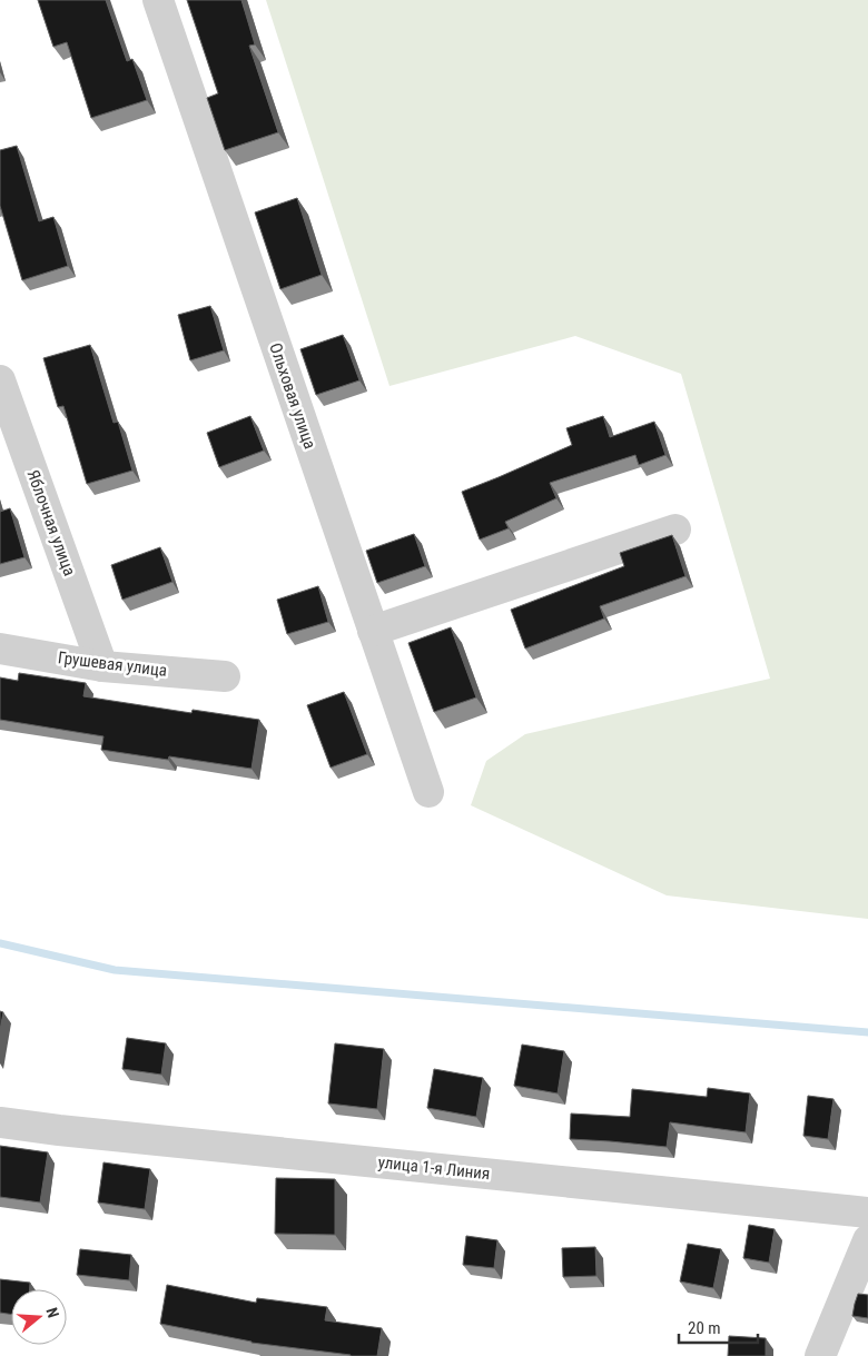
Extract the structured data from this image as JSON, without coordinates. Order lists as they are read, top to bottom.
{
  "streets": {
    "street": [
      "Ольховая улица",
      "Яблочная улица",
      "Грушевая улица",
      "улица 1-я Линия"
    ]
  },
  "crossings": [
    ["Яблочная улица", "Грушевая улица"]
  ],
  "scale_bar": "20 m",
  "north": "right"
}
